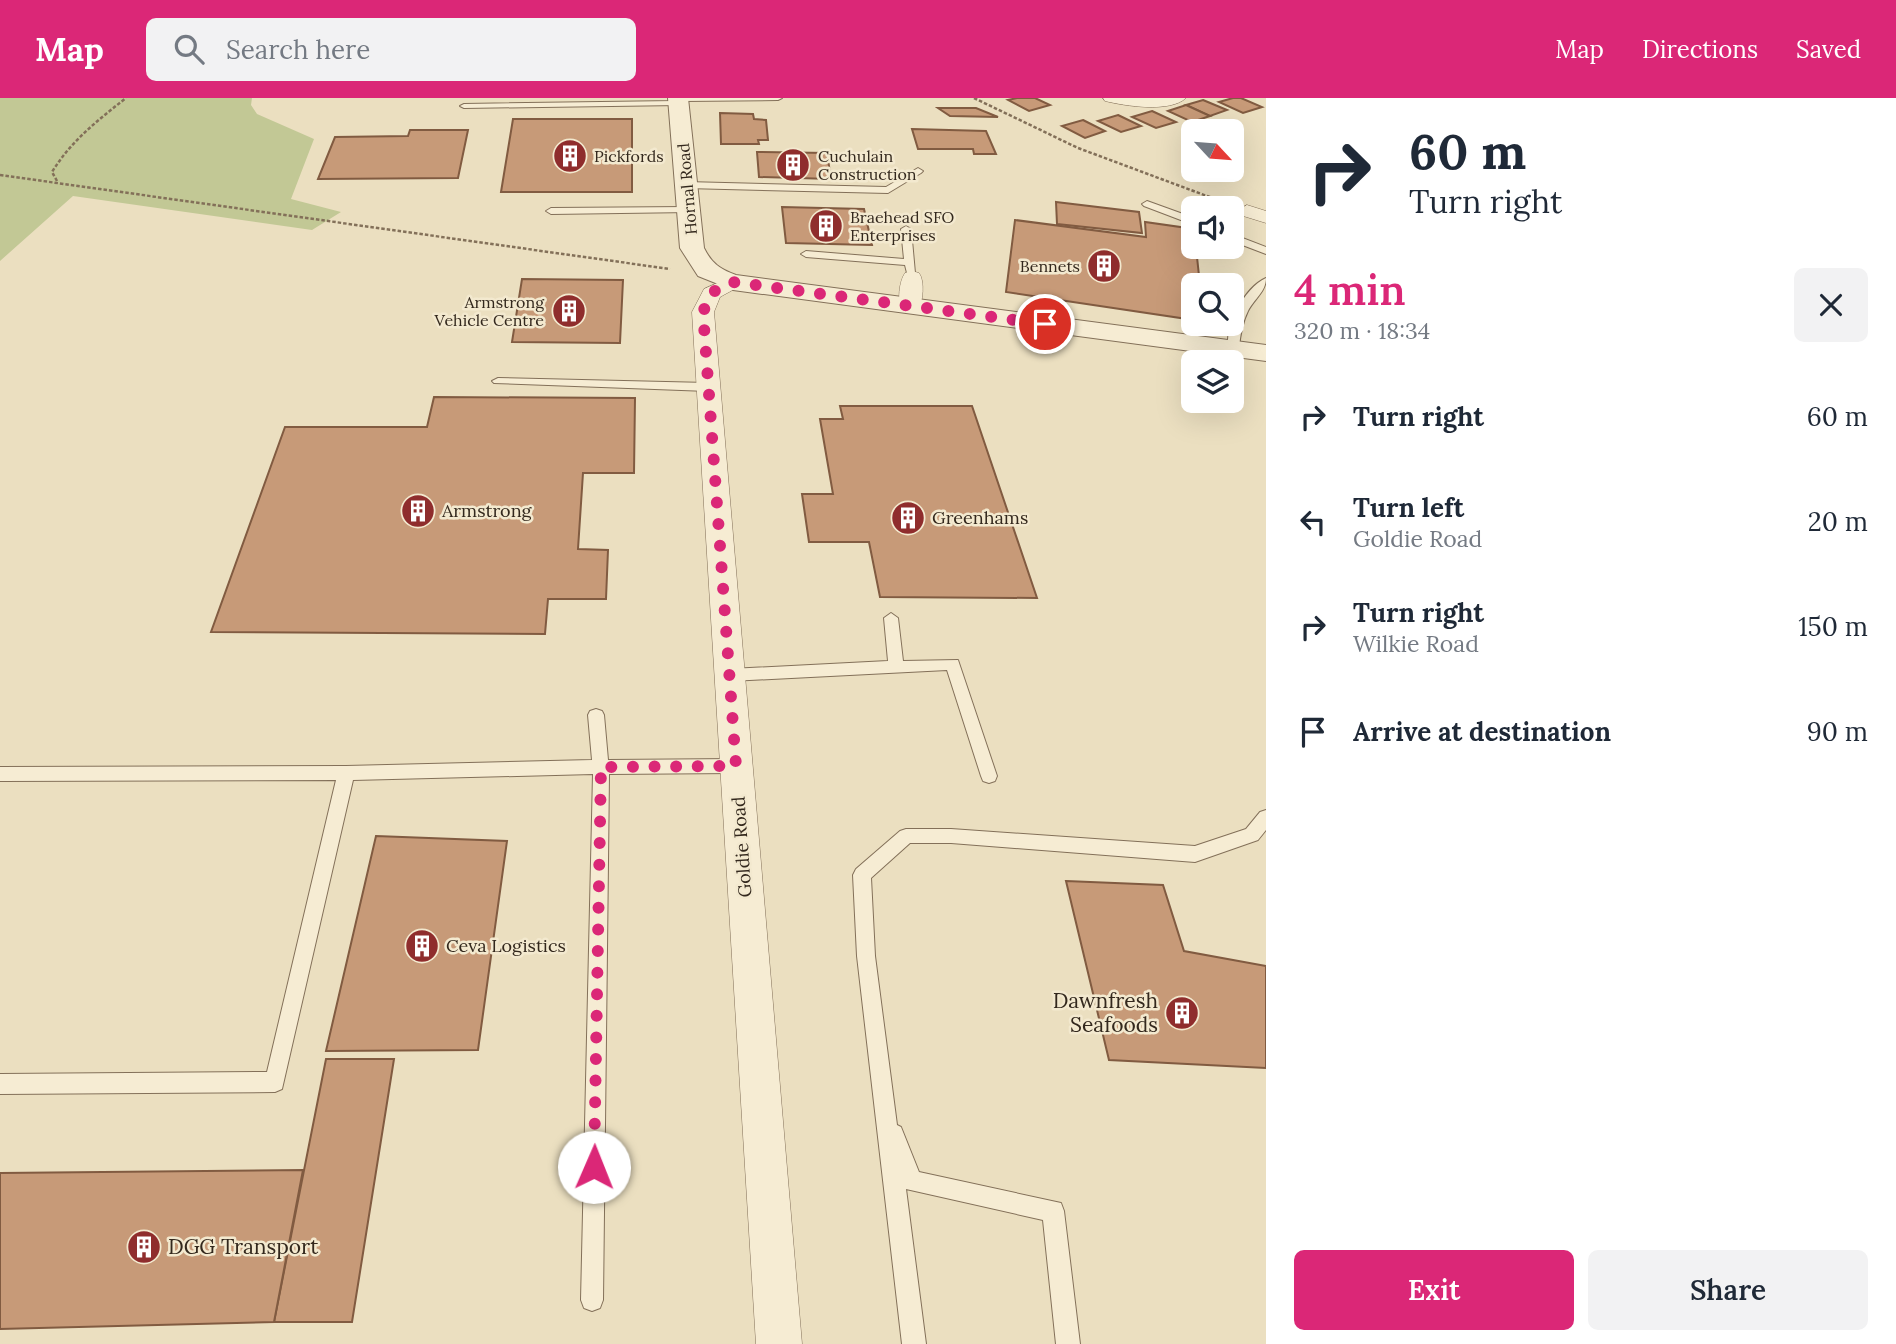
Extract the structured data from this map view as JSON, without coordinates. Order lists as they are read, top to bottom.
{
  "streets": {
    "street": ["Hornal Road", "Goldie Road"]
  },
  "crossings": [
    ["Hornal Road", "Goldie Road"]
  ],
  "places": {
    "building": [
      "Pickfords",
      "Cuchulain Construction",
      "Braehead SFO Enterprises",
      "Bennets",
      "Armstrong Vehicle Centre",
      "Armstrong",
      "Greenhams",
      "Ceva Logistics",
      "Dawnfresh Seafoods",
      "DGG Transport"
    ]
  },
  "north": "bottom right",
  "page": {
    "header": "Map",
    "search": "Search here",
    "nav": ["Map", "Directions", "Saved"],
    "turn": ["60 m", "Turn right"],
    "heading": ["4 min", "320 m · 18:34"],
    "list": [
      {
        "name": "Turn right",
        "value": "60 m"
      },
      {
        "name": "Turn left",
        "note": "Goldie Road",
        "value": "20 m"
      },
      {
        "name": "Turn right",
        "note": "Wilkie Road",
        "value": "150 m"
      },
      {
        "name": "Arrive at destination",
        "value": "90 m"
      }
    ],
    "buttons": ["Exit", "Share"]
  }
}
